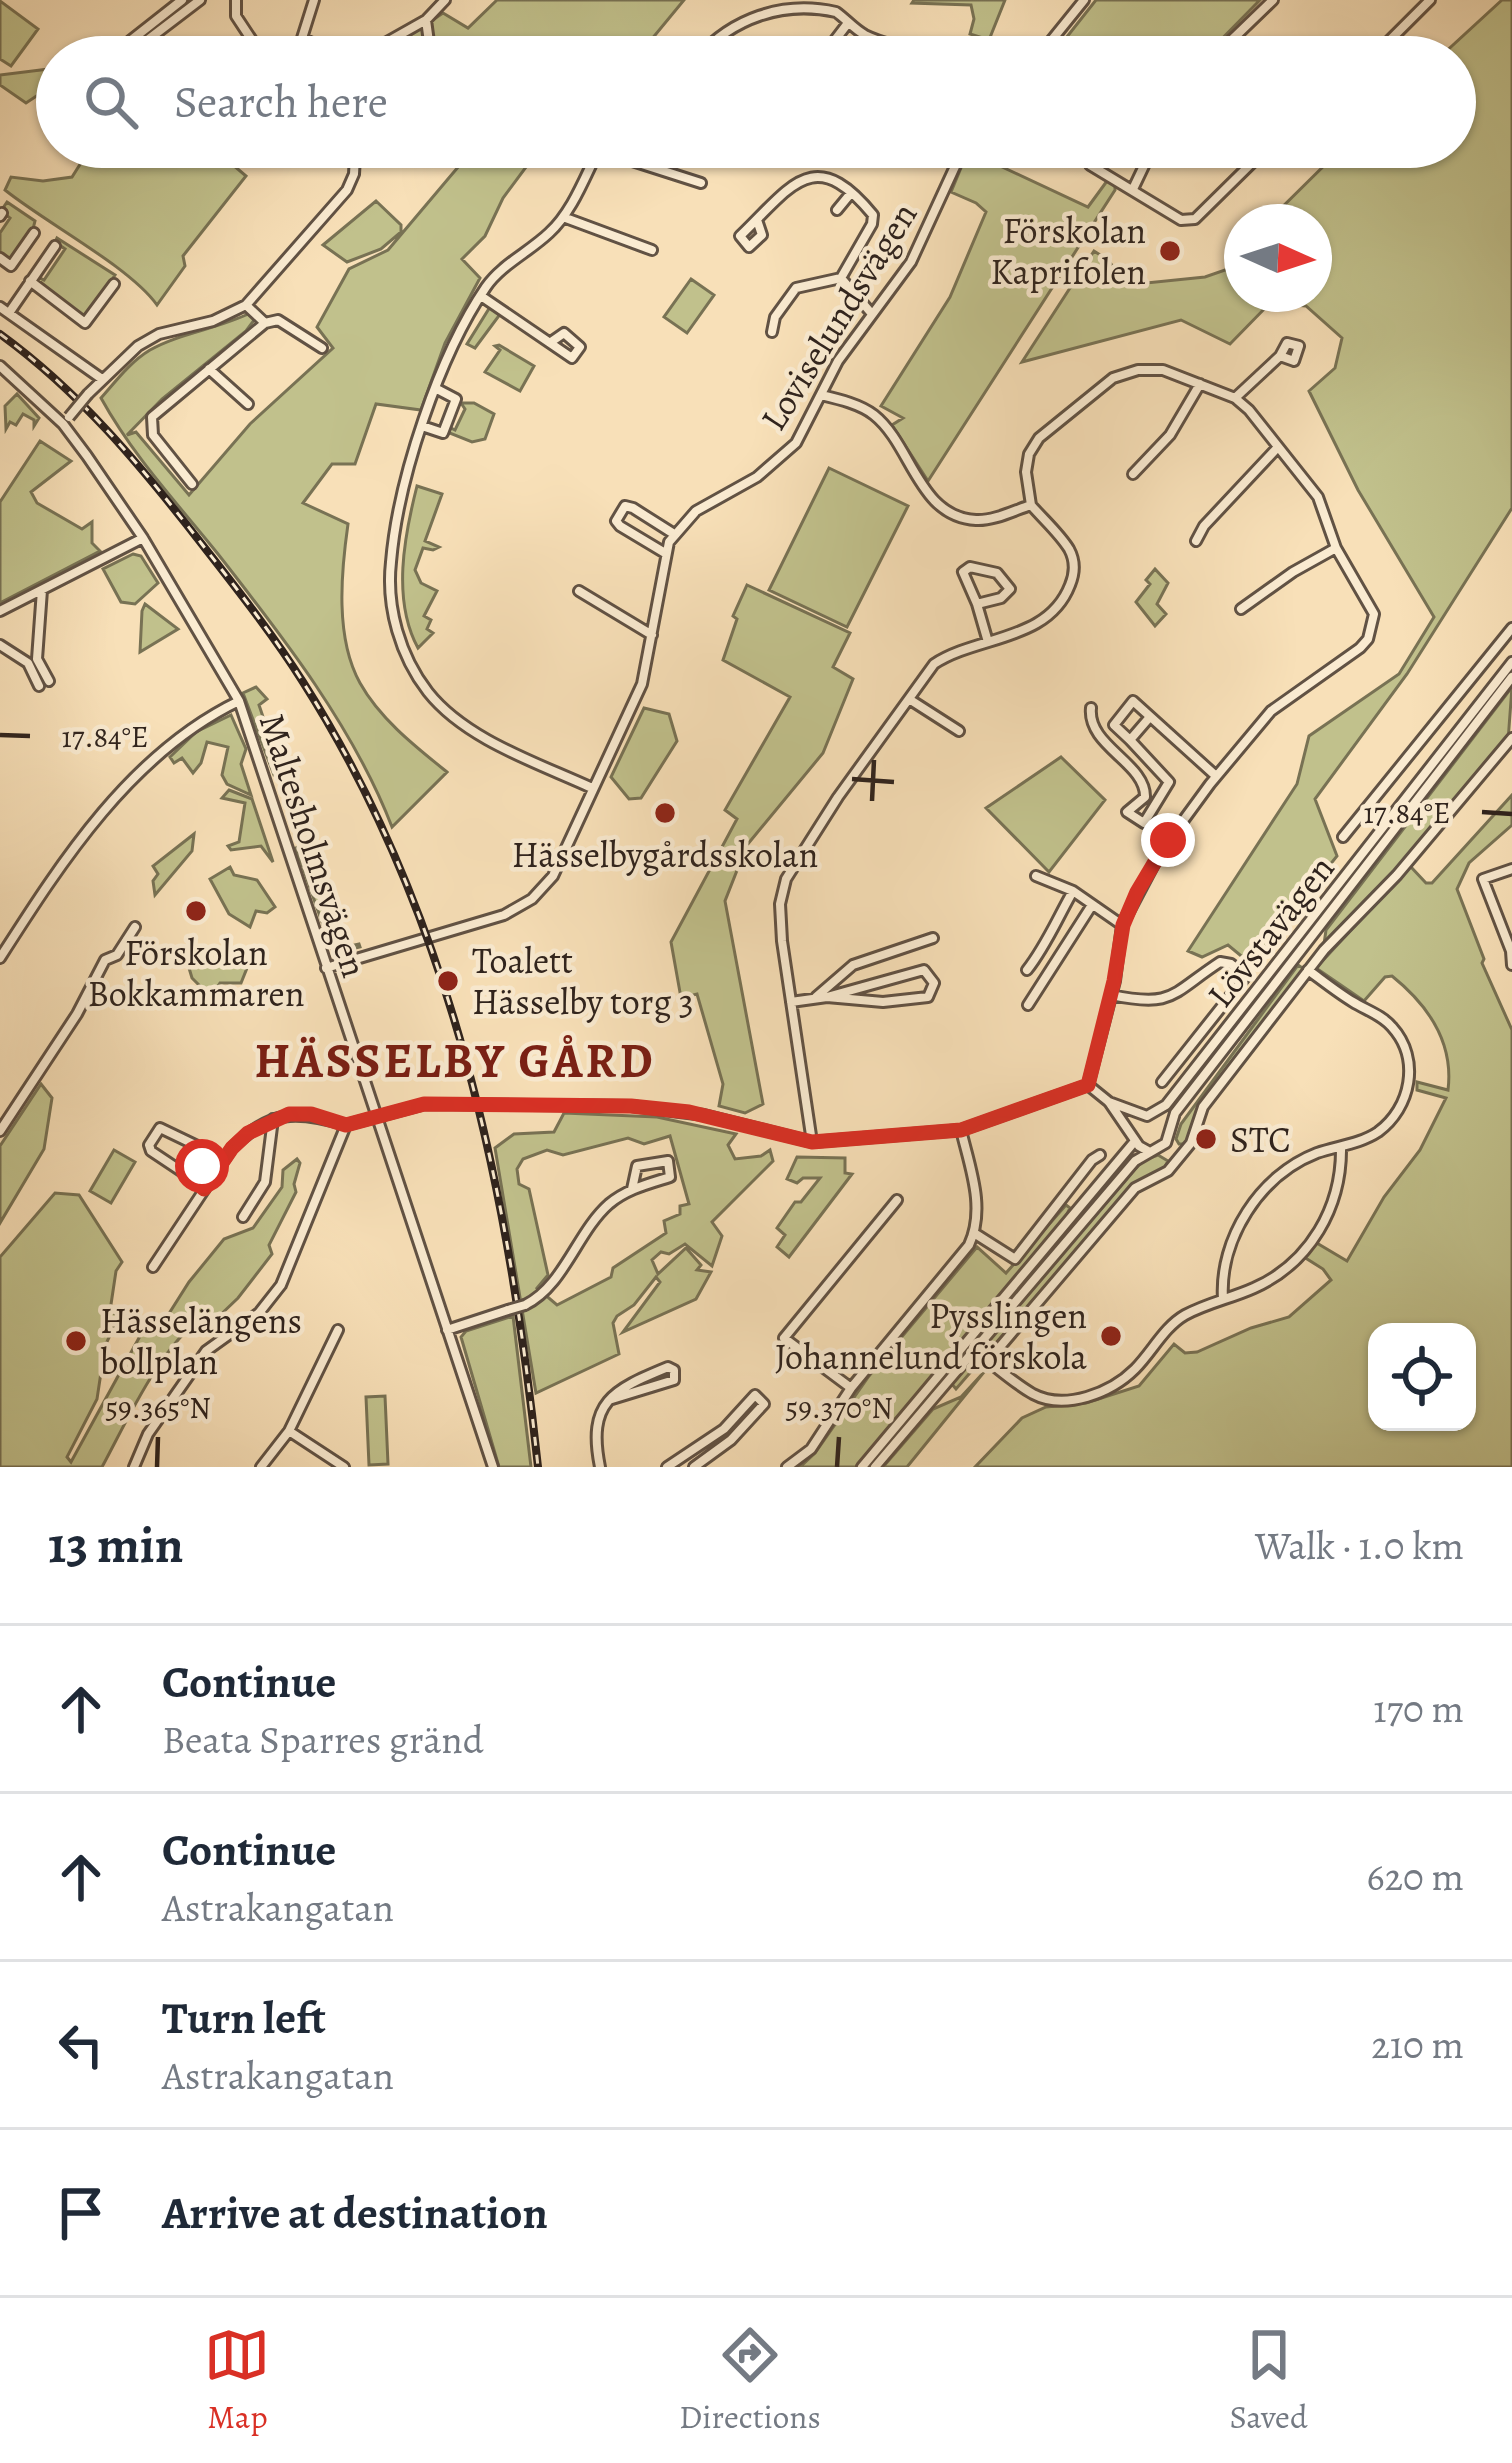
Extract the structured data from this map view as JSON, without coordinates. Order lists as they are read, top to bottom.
{
  "streets": {
    "street": ["Loviselundsvägen", "Maltesholmsvägen", "Lövstavägen"]
  },
  "crossings": [
    ["Loviselundsvägen", "Maltesholmsvägen"]
  ],
  "districts": ["HÄSSELBY GÅRD"],
  "places": [
    "Förskolan Kaprifolen",
    "Hässelbygårdsskolan",
    "Förskolan Bokkammaren",
    "Toalett Hässelby torg 3",
    "STC",
    "Pysslingen Johannelund förskola",
    "Hässelängens bollplan"
  ],
  "north": "right",
  "page": {
    "search": "Search here",
    "heading": ["13 min", "Walk · 1.0 km"],
    "list": [
      ["Continue", "Beata Sparres gränd", "170 m"],
      ["Continue", "Astrakangatan", "620 m"],
      ["Turn left", "Astrakangatan", "210 m"],
      "Arrive at destination"
    ],
    "nav": ["Map", "Directions", "Saved"]
  },
  "coordinates": ["17.84°E", "59.365°N", "59.370°N"]
}
